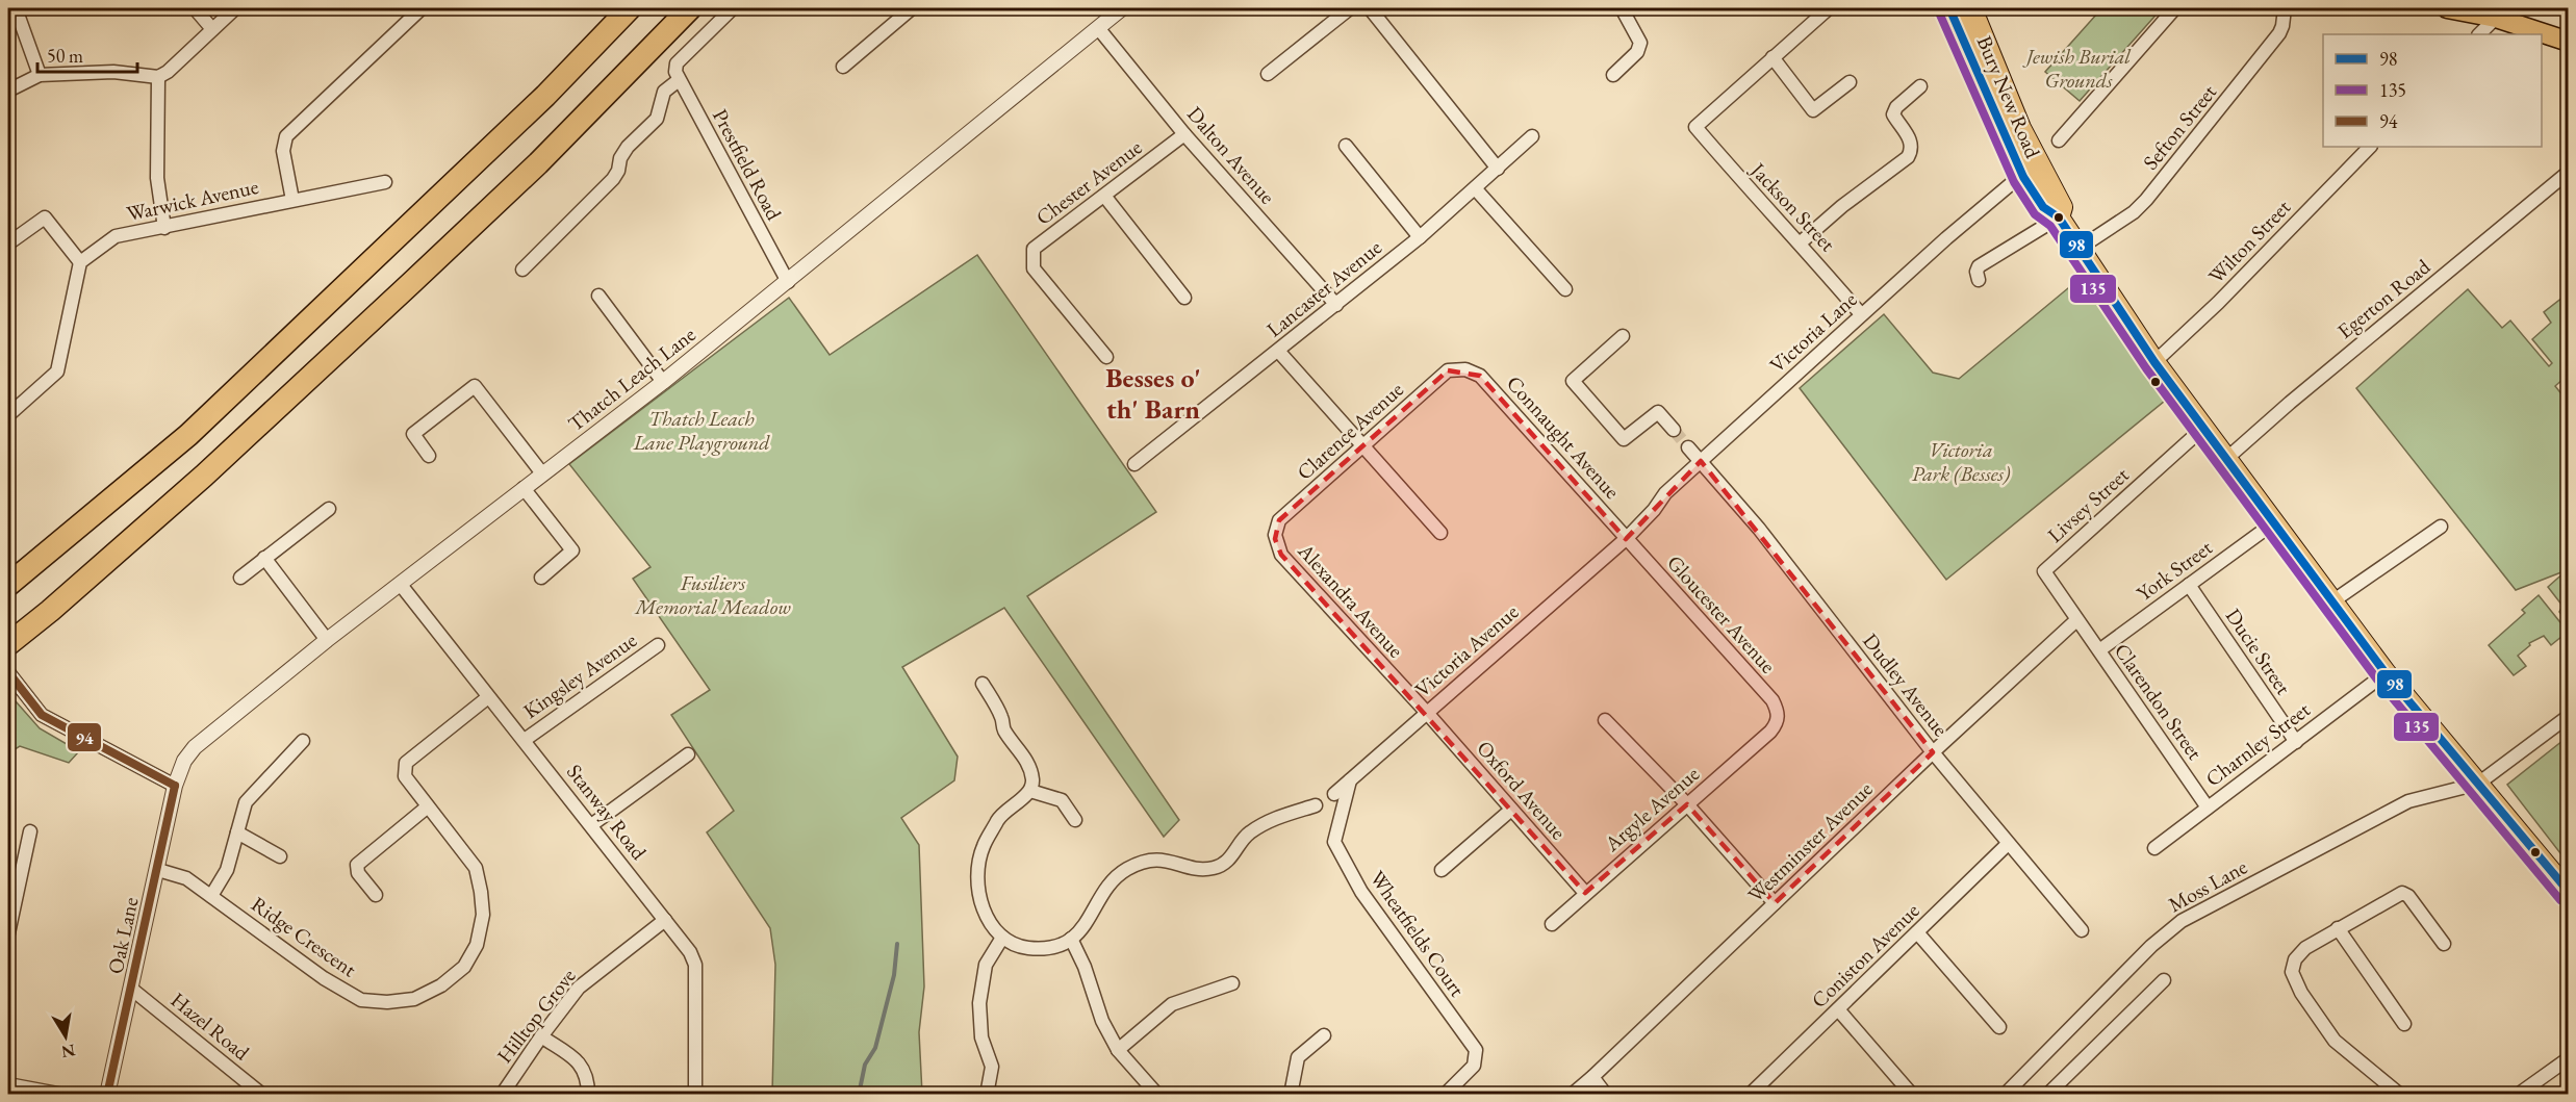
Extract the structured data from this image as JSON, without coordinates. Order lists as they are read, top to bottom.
{
  "streets": {
    "highway": ["Bury New Road"],
    "street": [
      "Sefton Street",
      "Dalton Avenue",
      "Prestfield Road",
      "Chester Avenue",
      "Warwick Avenue",
      "Jackson Street",
      "Wilton Street",
      "Lancaster Avenue",
      "Egerton Road",
      "Victoria Lane",
      "Thatch Leach Lane",
      "Clarence Avenue",
      "Connaught Avenue",
      "Livsey Street",
      "York Street",
      "Alexandra Avenue",
      "Gloucester Avenue",
      "Victoria Avenue",
      "Ducie Street",
      "Kingsley Avenue",
      "Dudley Avenue",
      "Clarendon Street",
      "Charnley Street",
      "Oxford Avenue",
      "Argyle Avenue",
      "Stanway Road",
      "Westminster Avenue",
      "Moss Lane",
      "Wheatfields Court",
      "Oak Lane",
      "Ridge Crescent",
      "Coniston Avenue",
      "Hilltop Grove",
      "Hazel Road"
    ]
  },
  "crossings": [
    ["Bury New Road", "Sefton Street"],
    ["Bury New Road", "Wilton Street"],
    ["Bury New Road", "Egerton Road"],
    ["Bury New Road", "Victoria Lane"],
    ["Bury New Road", "Livsey Street"],
    ["Bury New Road", "York Street"],
    ["Bury New Road", "Charnley Street"],
    ["Bury New Road", "Moss Lane"],
    ["Dalton Avenue", "Chester Avenue"],
    ["Dalton Avenue", "Lancaster Avenue"],
    ["Dalton Avenue", "Thatch Leach Lane"],
    ["Prestfield Road", "Thatch Leach Lane"],
    ["Jackson Street", "Victoria Lane"],
    ["Victoria Lane", "Connaught Avenue"],
    ["Victoria Lane", "Gloucester Avenue"],
    ["Victoria Lane", "Victoria Avenue"],
    ["Victoria Lane", "Dudley Avenue"],
    ["Thatch Leach Lane", "Stanway Road"],
    ["Thatch Leach Lane", "Oak Lane"],
    ["Clarence Avenue", "Connaught Avenue"],
    ["Clarence Avenue", "Alexandra Avenue"],
    ["Connaught Avenue", "Gloucester Avenue"],
    ["Connaught Avenue", "Victoria Avenue"],
    ["Livsey Street", "Clarendon Street"],
    ["Livsey Street", "Westminster Avenue"],
    ["York Street", "Ducie Street"],
    ["York Street", "Clarendon Street"],
    ["Alexandra Avenue", "Victoria Avenue"],
    ["Alexandra Avenue", "Oxford Avenue"],
    ["Gloucester Avenue", "Victoria Avenue"],
    ["Gloucester Avenue", "Argyle Avenue"],
    ["Victoria Avenue", "Oxford Avenue"],
    ["Victoria Avenue", "Wheatfields Court"],
    ["Ducie Street", "Charnley Street"],
    ["Kingsley Avenue", "Stanway Road"],
    ["Dudley Avenue", "Westminster Avenue"],
    ["Dudley Avenue", "Coniston Avenue"],
    ["Clarendon Street", "Charnley Street"],
    ["Clarendon Street", "Westminster Avenue"],
    ["Oxford Avenue", "Argyle Avenue"],
    ["Stanway Road", "Ridge Crescent"],
    ["Stanway Road", "Hilltop Grove"],
    ["Oak Lane", "Ridge Crescent"],
    ["Oak Lane", "Hazel Road"]
  ],
  "districts": ["Besses o' th' Barn"],
  "parks": [
    "Jewish Burial Grounds",
    "Thatch Leach Lane Playground",
    "Victoria Park (Besses)",
    "Fusiliers Memorial Meadow"
  ],
  "lines": ["transit line 98", "transit line 135", "transit line 94"],
  "legend": ["98", "135", "94"],
  "scale_bar": "50 m",
  "north": "bottom"
}
